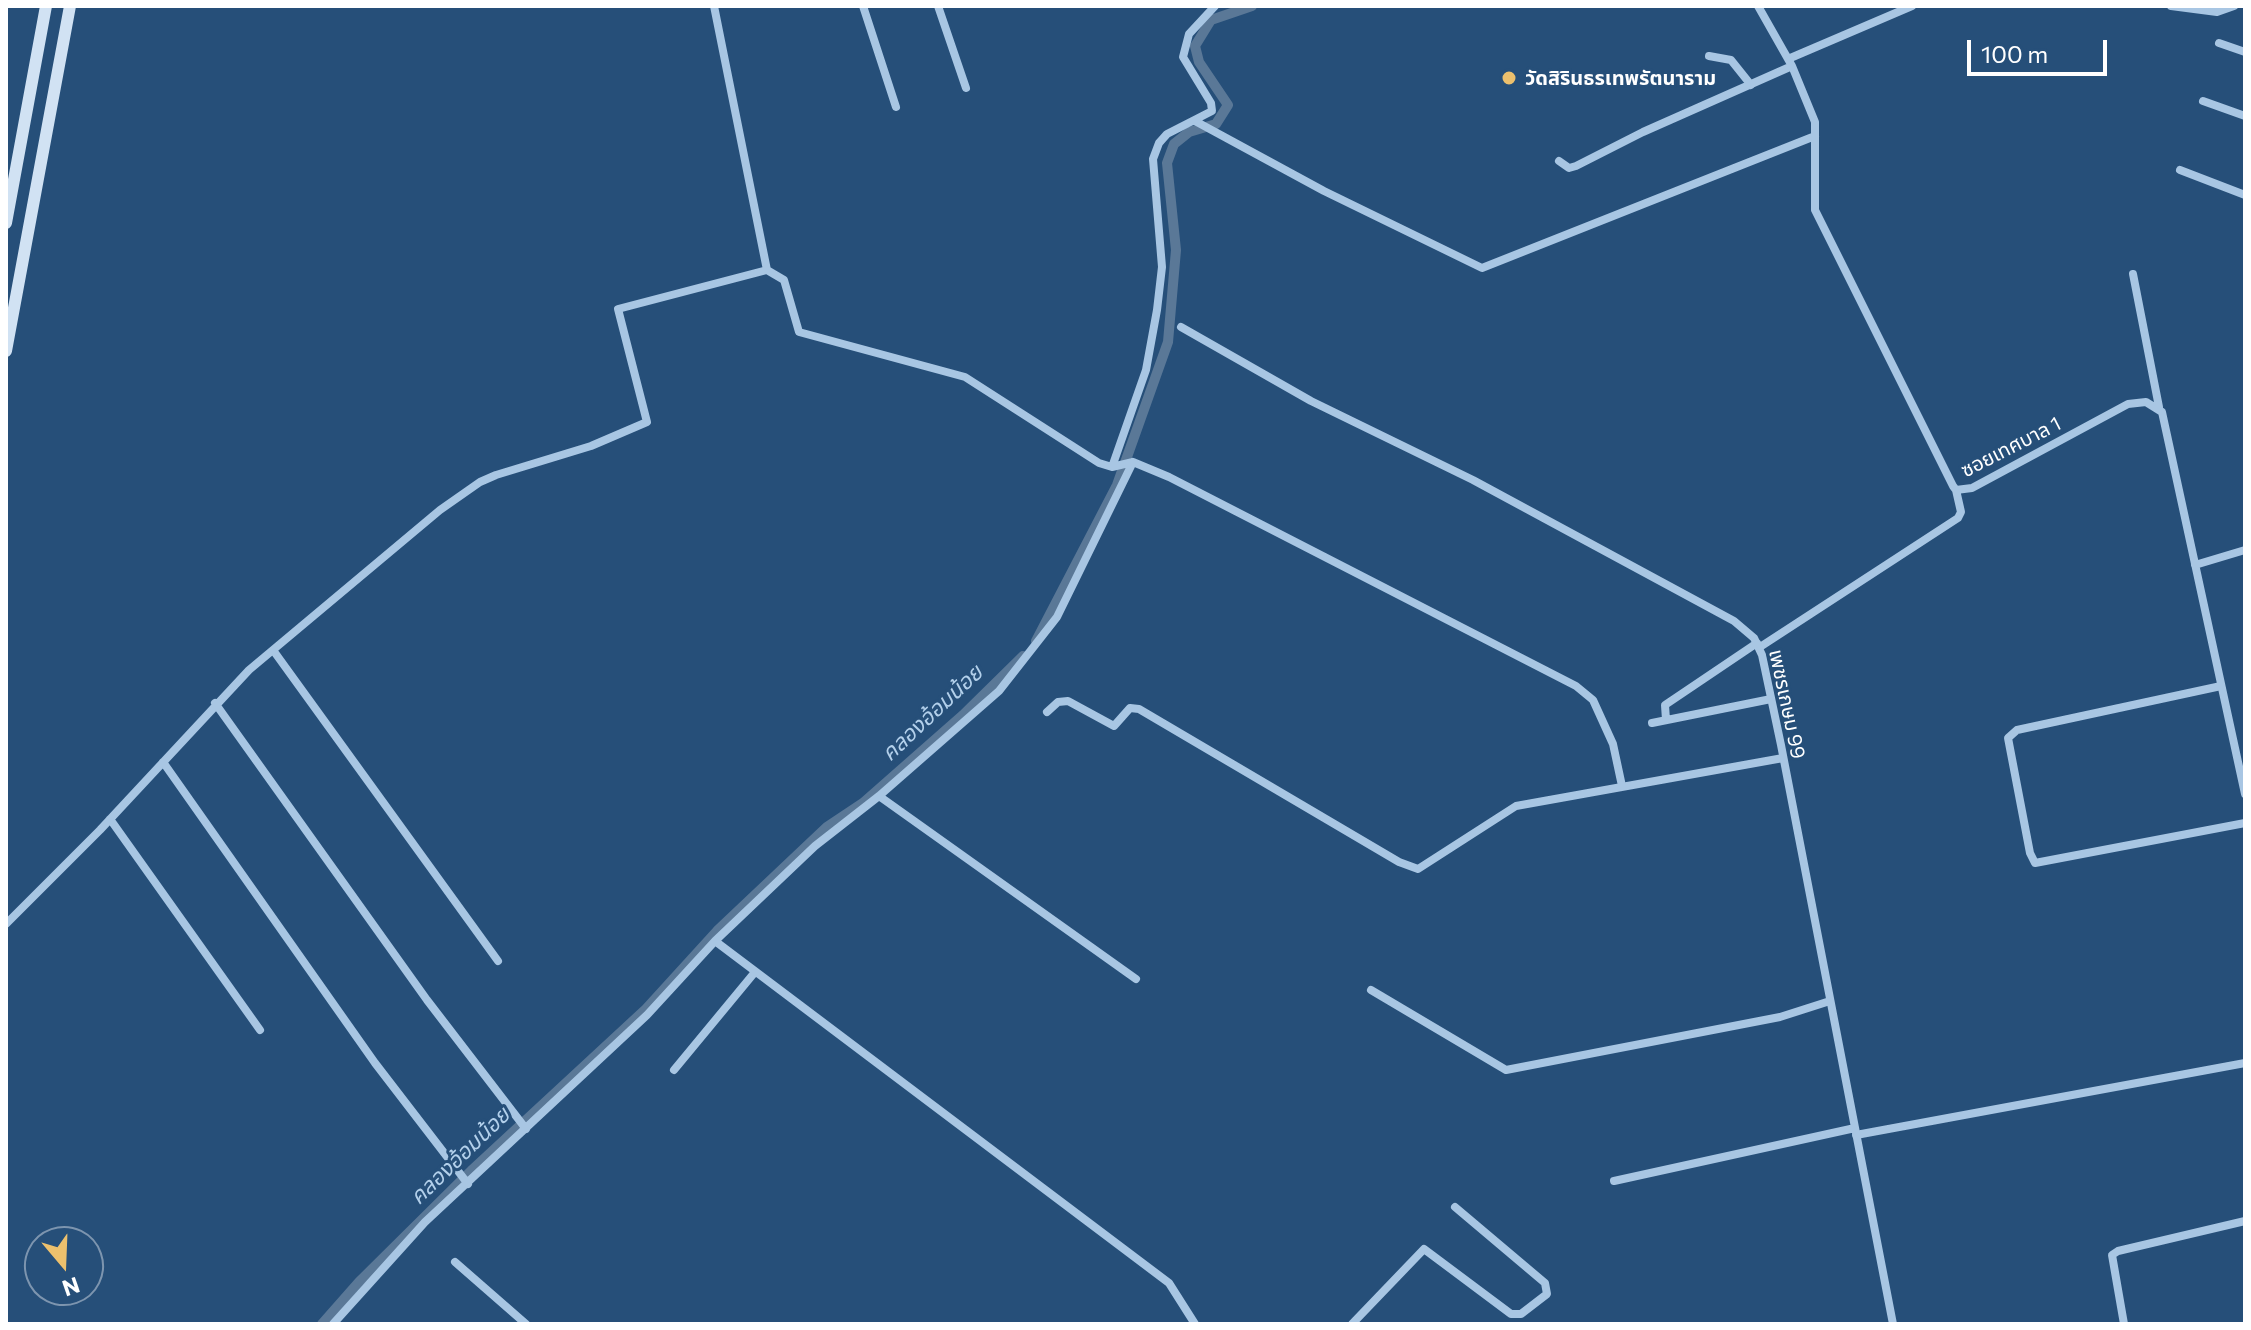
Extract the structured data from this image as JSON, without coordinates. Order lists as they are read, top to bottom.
{
  "streets": {
    "street": ["ซอยเทศบาล 1", "เพชรเกษม 99"]
  },
  "water": ["คลองอ้อมน้อย"],
  "places": ["วัดสิรินธรเทพรัตนาราม"],
  "scale_bar": "100 m",
  "north": "bottom"
}
